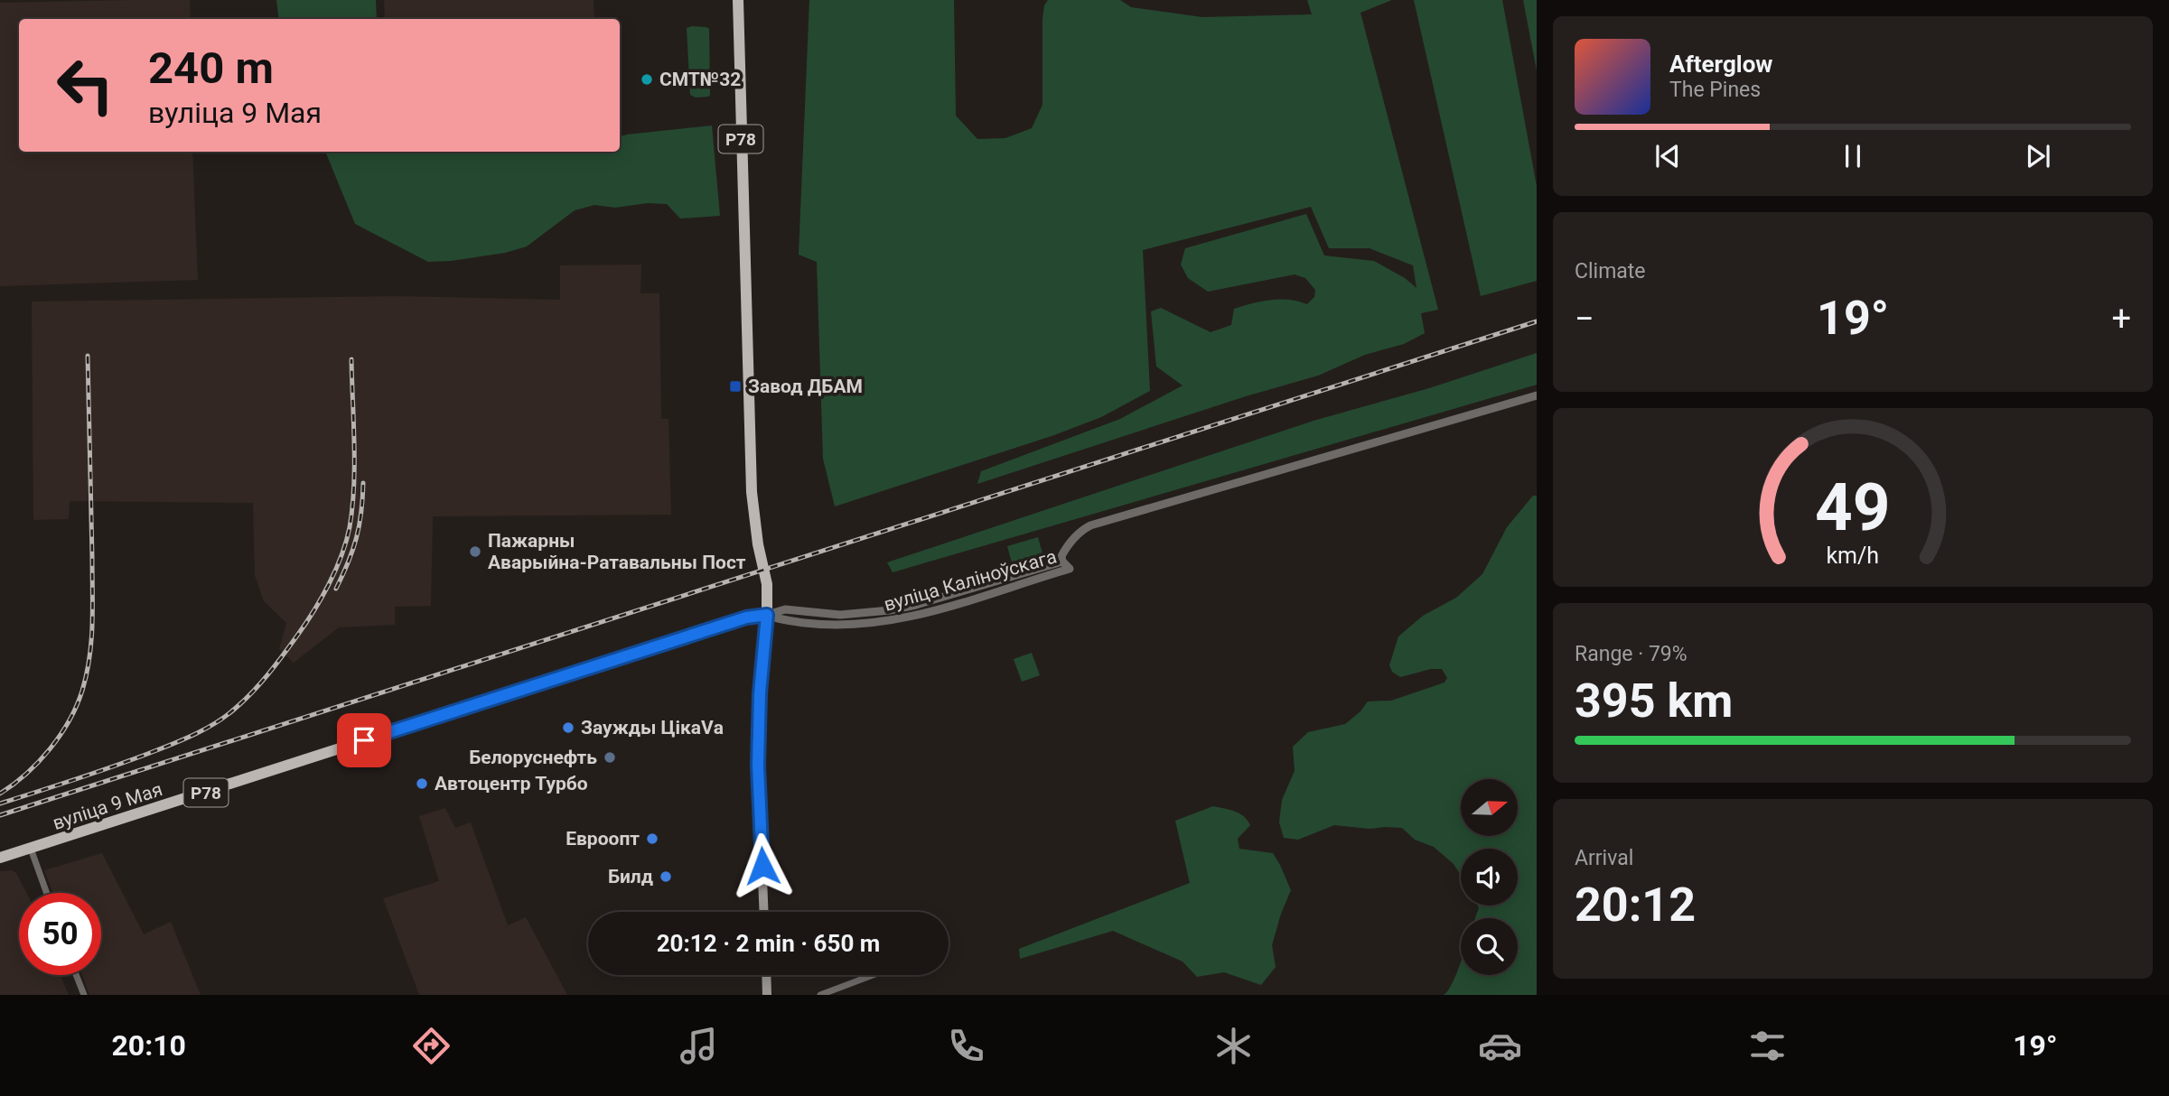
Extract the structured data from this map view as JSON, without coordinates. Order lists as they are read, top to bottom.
{
  "streets": {
    "main road": ["Р78", "вуліца 9 Мая"],
    "street": ["вуліца Каліноўскага"]
  },
  "crossings": [
    ["Р78", "вуліца Каліноўскага"],
    ["Р78", "вуліца 9 Мая"],
    ["вуліца Каліноўскага", "вуліца 9 Мая"]
  ],
  "places": {
    "other": [
      "СМТ№32",
      "Пажарны Аварыйна-Ратавальны Пост",
      "Заужды ЦікаVа",
      "Белоруснефть",
      "Автоцентр Турбо",
      "Евроопт",
      "Билд"
    ],
    "transit": ["Завод ДБАМ"]
  },
  "north": "right",
  "page": {
    "turn": ["240 m", "вуліца 9 Мая"],
    "song": ["Afterglow", "The Pines"],
    "tile": [
      "Climate",
      ["Range · 79%", "395 km"],
      ["Arrival", "20:12"]
    ],
    "heat": ["−", "19°", "+"],
    "limit": "50",
    "trip": "20:12 · 2 min · 650 m",
    "tabs": ["20:10", "19°"],
    "gauge": ["49", "km/h"]
  }
}
